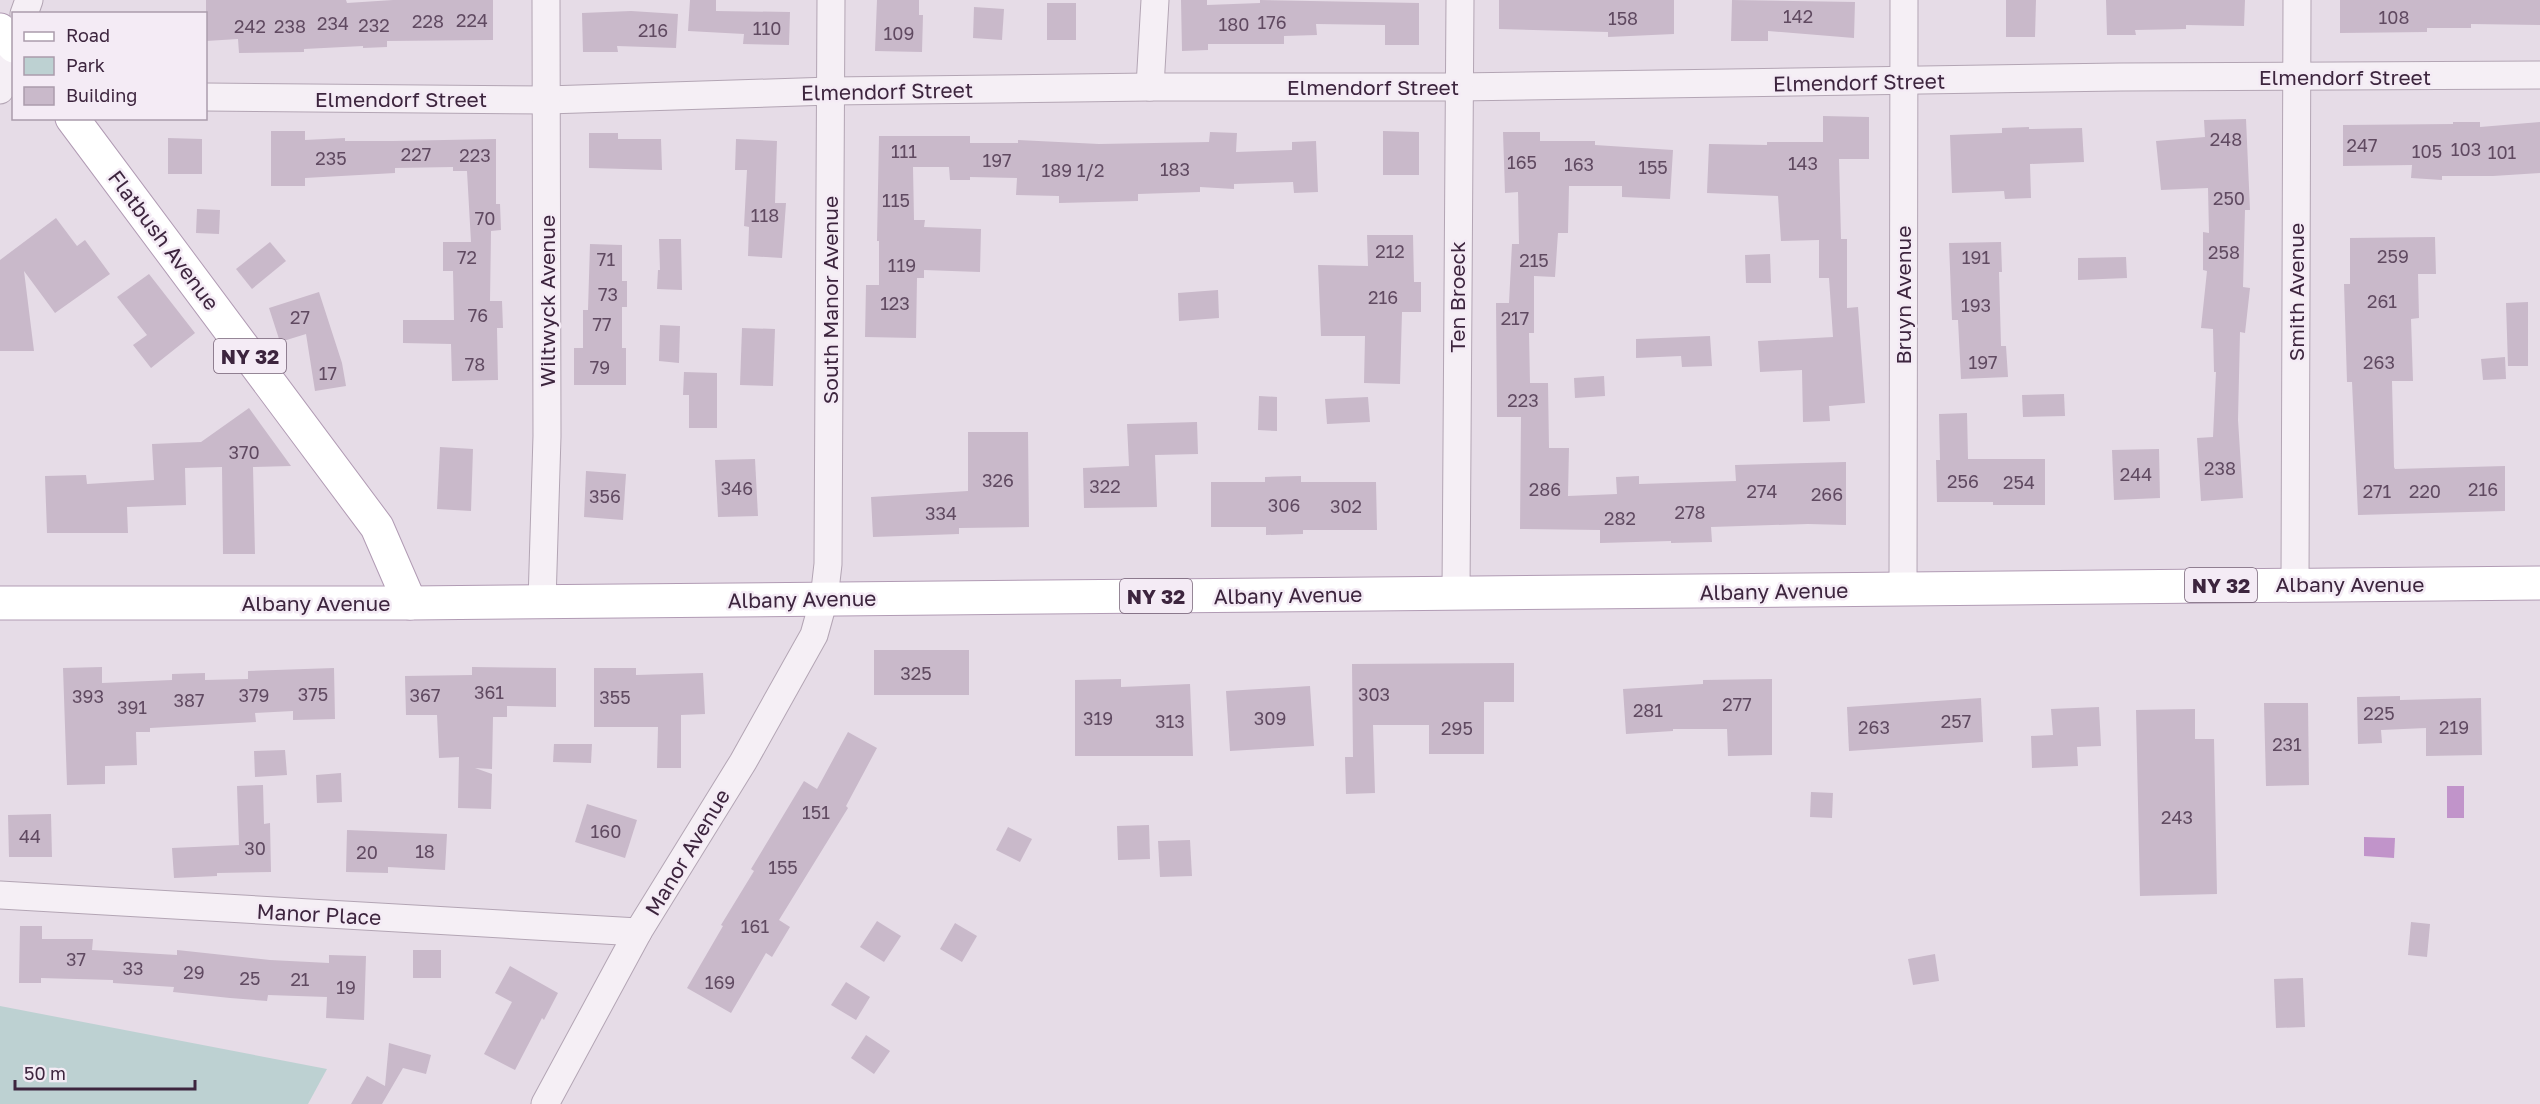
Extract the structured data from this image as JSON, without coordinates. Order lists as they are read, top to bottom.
{
  "streets": {
    "main road": ["Flatbush Avenue", "NY 32", "Albany Avenue"],
    "street": [
      "Elmendorf Street",
      "Smith Avenue",
      "Bruyn Avenue",
      "Ten Broeck",
      "South Manor Avenue",
      "Wiltwyck Avenue",
      "Manor Avenue",
      "Manor Place"
    ]
  },
  "crossings": [
    ["Elmendorf Street", "Smith Avenue"],
    ["Elmendorf Street", "Bruyn Avenue"],
    ["Elmendorf Street", "Ten Broeck"],
    ["Elmendorf Street", "South Manor Avenue"],
    ["Elmendorf Street", "Wiltwyck Avenue"],
    ["Flatbush Avenue", "Albany Avenue"],
    ["Smith Avenue", "Albany Avenue"],
    ["Bruyn Avenue", "Albany Avenue"],
    ["Ten Broeck", "Albany Avenue"],
    ["South Manor Avenue", "Albany Avenue"],
    ["South Manor Avenue", "Manor Avenue"],
    ["Wiltwyck Avenue", "Albany Avenue"],
    ["Albany Avenue", "Manor Avenue"],
    ["Manor Avenue", "Manor Place"]
  ],
  "house_numbers": [
    "142",
    "108",
    "158",
    "224",
    "228",
    "176",
    "234",
    "180",
    "232",
    "242",
    "238",
    "110",
    "216",
    "109",
    "248",
    "247",
    "103",
    "111",
    "105",
    "101",
    "227",
    "223",
    "235",
    "197",
    "165",
    "143",
    "163",
    "155",
    "183",
    "189 1/2",
    "250",
    "115",
    "118",
    "70",
    "212",
    "258",
    "259",
    "72",
    "191",
    "71",
    "215",
    "119",
    "73",
    "216",
    "261",
    "123",
    "193",
    "76",
    "27",
    "217",
    "77",
    "197",
    "263",
    "78",
    "79",
    "17",
    "223",
    "370",
    "238",
    "244",
    "326",
    "256",
    "254",
    "322",
    "346",
    "286",
    "216",
    "274",
    "271",
    "220",
    "266",
    "356",
    "306",
    "302",
    "278",
    "334",
    "282",
    "325",
    "361",
    "375",
    "303",
    "379",
    "367",
    "393",
    "355",
    "387",
    "277",
    "391",
    "281",
    "225",
    "319",
    "309",
    "313",
    "257",
    "263",
    "219",
    "295",
    "231",
    "151",
    "243",
    "160",
    "44",
    "30",
    "18",
    "20",
    "155",
    "161",
    "37",
    "33",
    "29",
    "25",
    "21",
    "169",
    "19"
  ],
  "legend": ["Road", "Park", "Building"],
  "scale_bar": "50 m"
}
